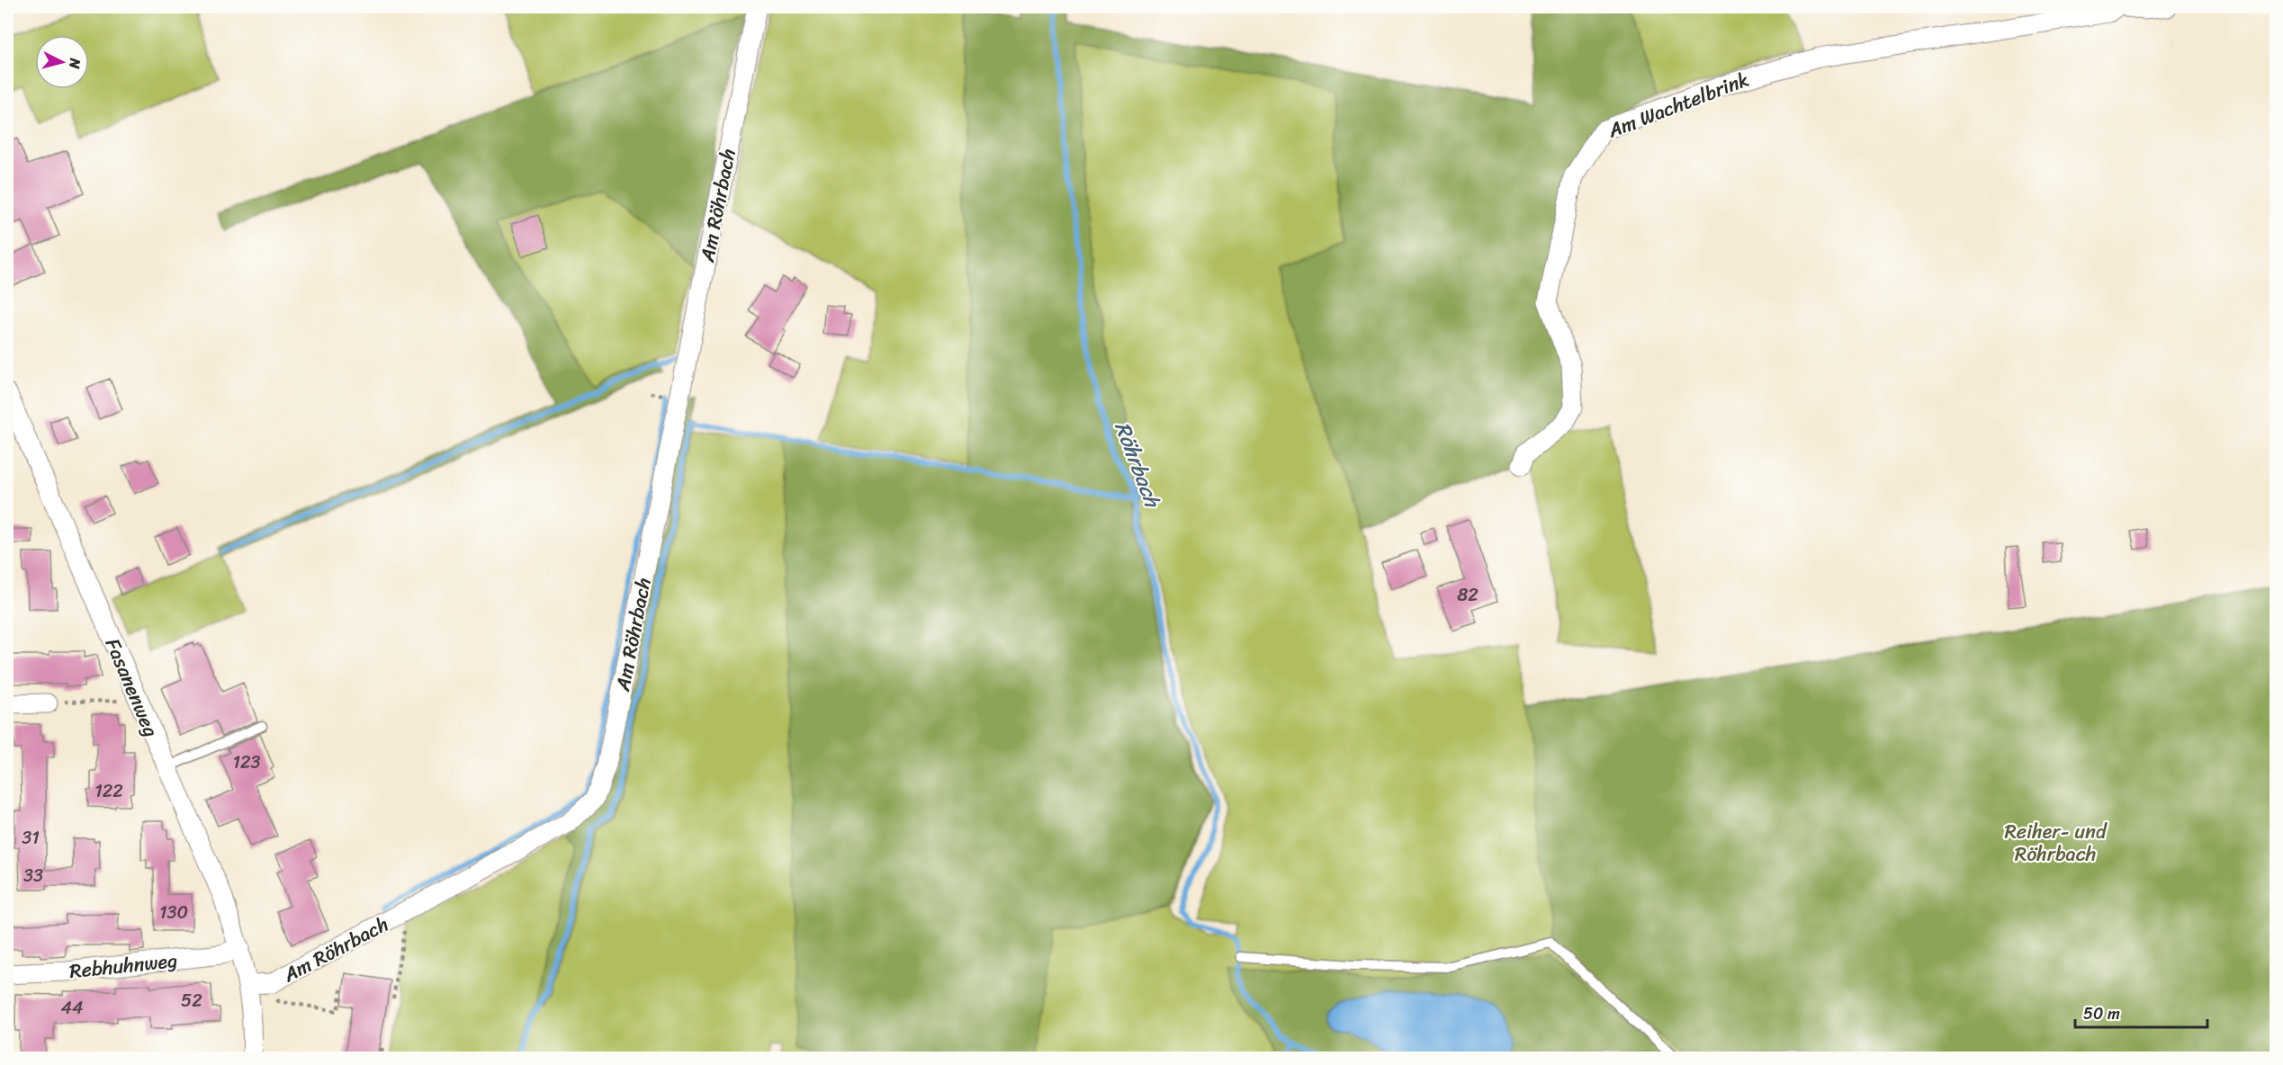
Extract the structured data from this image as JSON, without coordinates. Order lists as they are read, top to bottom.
{
  "streets": {
    "street": [
      "Am Wachtelbrink",
      "Am Röhrbach",
      "Fasanenweg",
      "Rebhuhnweg"
    ]
  },
  "crossings": [
    ["Am Röhrbach", "Fasanenweg"],
    ["Fasanenweg", "Rebhuhnweg"]
  ],
  "water": ["Röhrbach"],
  "parks": ["Reiher- und Röhrbach"],
  "house_numbers": [
    "82",
    "123",
    "122",
    "31",
    "33",
    "130",
    "52",
    "44"
  ],
  "scale_bar": "50 m",
  "north": "right"
}
